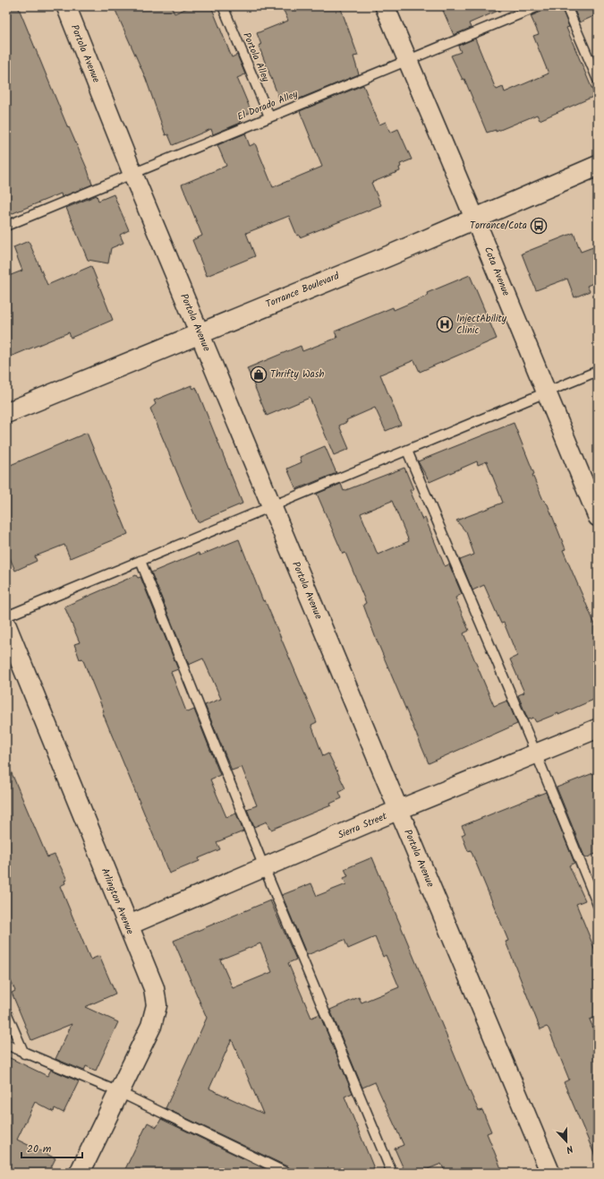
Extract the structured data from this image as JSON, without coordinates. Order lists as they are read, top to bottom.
{
  "streets": {
    "main road": ["Torrance Boulevard", "Arlington Avenue"],
    "street": ["Portola Avenue", "Cota Avenue", "Sierra Street"],
    "lane": ["Portola Alley", "El Dorado Alley"]
  },
  "crossings": [
    ["Portola Avenue", "El Dorado Alley"],
    ["Portola Avenue", "Torrance Boulevard"],
    ["Portola Avenue", "Sierra Street"],
    ["Portola Alley", "El Dorado Alley"],
    ["El Dorado Alley", "Cota Avenue"],
    ["Cota Avenue", "Torrance Boulevard"],
    ["Sierra Street", "Arlington Avenue"]
  ],
  "places": {
    "bus stop": ["Torrance/Cota"],
    "hospital": ["InjectAbility Clinic"],
    "shop": ["Thrifty Wash"]
  },
  "scale_bar": "20 m",
  "north": "bottom"
}
